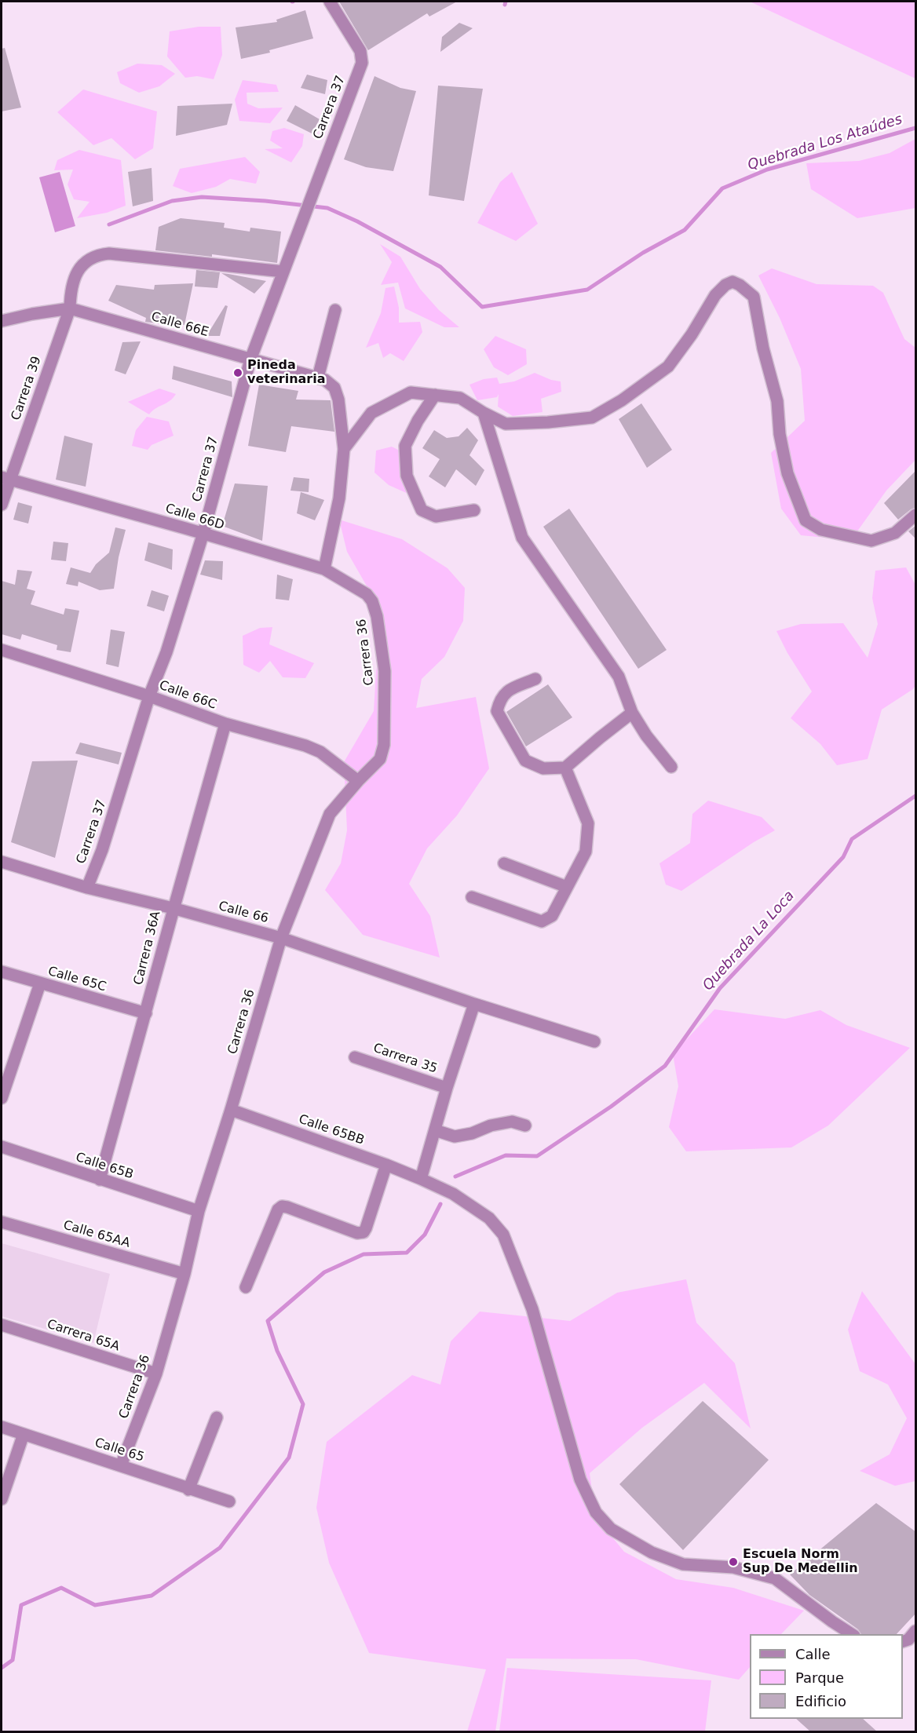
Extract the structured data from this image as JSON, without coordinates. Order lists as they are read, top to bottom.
{
  "streets": {
    "street": [
      "Carrera 37",
      "Calle 66E",
      "Carrera 39",
      "Calle 66D",
      "Carrera 36",
      "Calle 66C",
      "Calle 66",
      "Carrera 36A",
      "Calle 65C",
      "Carrera 35",
      "Calle 65BB",
      "Calle 65B",
      "Calle 65AA",
      "Carrera 65A",
      "Calle 65"
    ]
  },
  "crossings": [
    ["Carrera 37", "Calle 66E"],
    ["Carrera 37", "Carrera 39"],
    ["Carrera 37", "Calle 66D"],
    ["Carrera 37", "Calle 66C"],
    ["Carrera 37", "Calle 66"],
    ["Calle 66E", "Carrera 39"],
    ["Carrera 39", "Calle 66D"],
    ["Calle 66D", "Carrera 36"],
    ["Carrera 36", "Calle 66C"],
    ["Carrera 36", "Calle 66"],
    ["Carrera 36", "Calle 65BB"],
    ["Carrera 36", "Calle 65B"],
    ["Carrera 36", "Calle 65AA"],
    ["Carrera 36", "Carrera 65A"],
    ["Carrera 36", "Calle 65"],
    ["Calle 66C", "Carrera 36A"],
    ["Calle 66", "Carrera 36A"],
    ["Calle 66", "Carrera 35"],
    ["Carrera 36A", "Calle 65C"],
    ["Carrera 36A", "Calle 65B"],
    ["Carrera 35", "Calle 65BB"]
  ],
  "water": ["Quebrada Los Ataúdes", "Quebrada La Loca"],
  "places": ["Pineda veterinaria", "Escuela Norm Sup De Medellin"],
  "legend": ["Calle", "Parque", "Edificio"]
}
